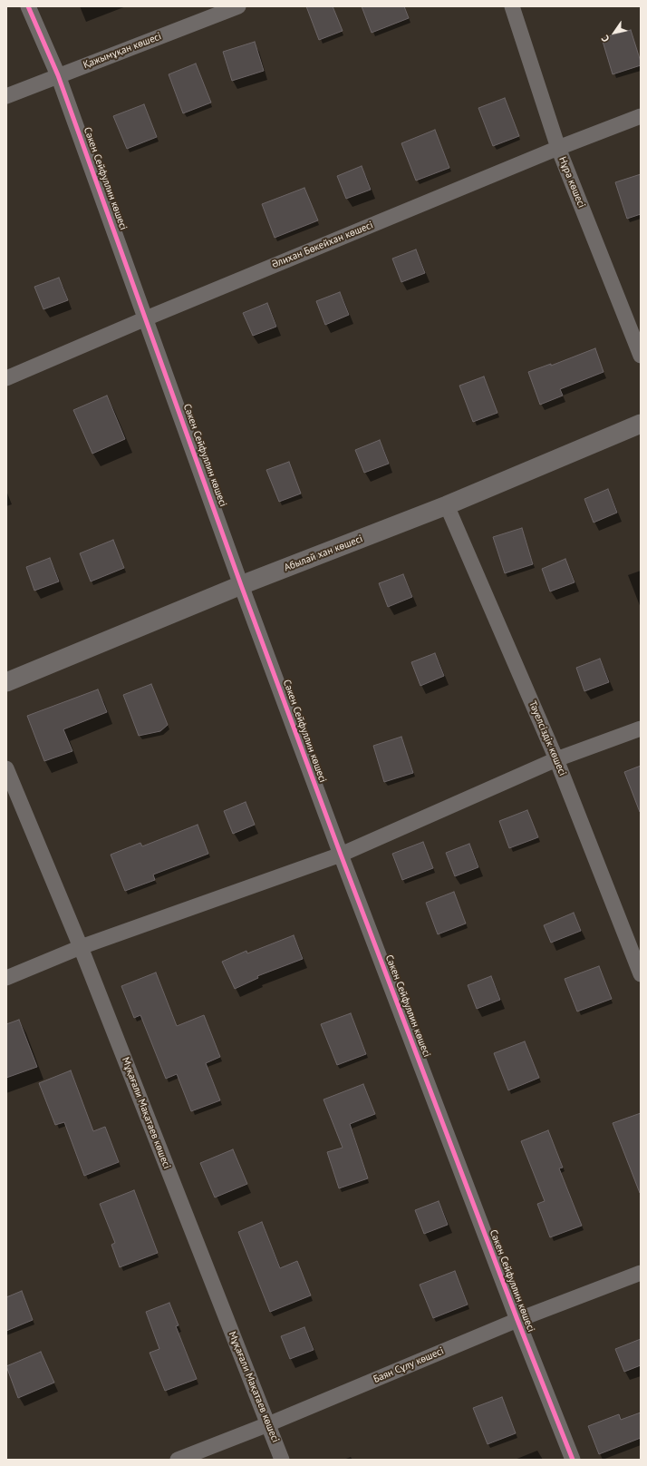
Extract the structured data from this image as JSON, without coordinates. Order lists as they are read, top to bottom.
{
  "streets": {
    "street": [
      "Қажымұқан көшесі",
      "Сәкен Сейфуллин көшесі",
      "Нұра көшесі",
      "Әлихан Бөкейхан көшесі",
      "Абылай хан көшесі",
      "Тәуелсіздік көшесі",
      "Мұқағали Мақатаев көшесі",
      "Баян Сұлу көшесі"
    ]
  },
  "crossings": [
    ["Қажымұқан көшесі", "Сәкен Сейфуллин көшесі"],
    ["Сәкен Сейфуллин көшесі", "Әлихан Бөкейхан көшесі"],
    ["Сәкен Сейфуллин көшесі", "Абылай хан көшесі"],
    ["Сәкен Сейфуллин көшесі", "Баян Сұлу көшесі"],
    ["Нұра көшесі", "Әлихан Бөкейхан көшесі"],
    ["Абылай хан көшесі", "Тәуелсіздік көшесі"],
    ["Мұқағали Мақатаев көшесі", "Баян Сұлу көшесі"]
  ],
  "north": "bottom left"
}
